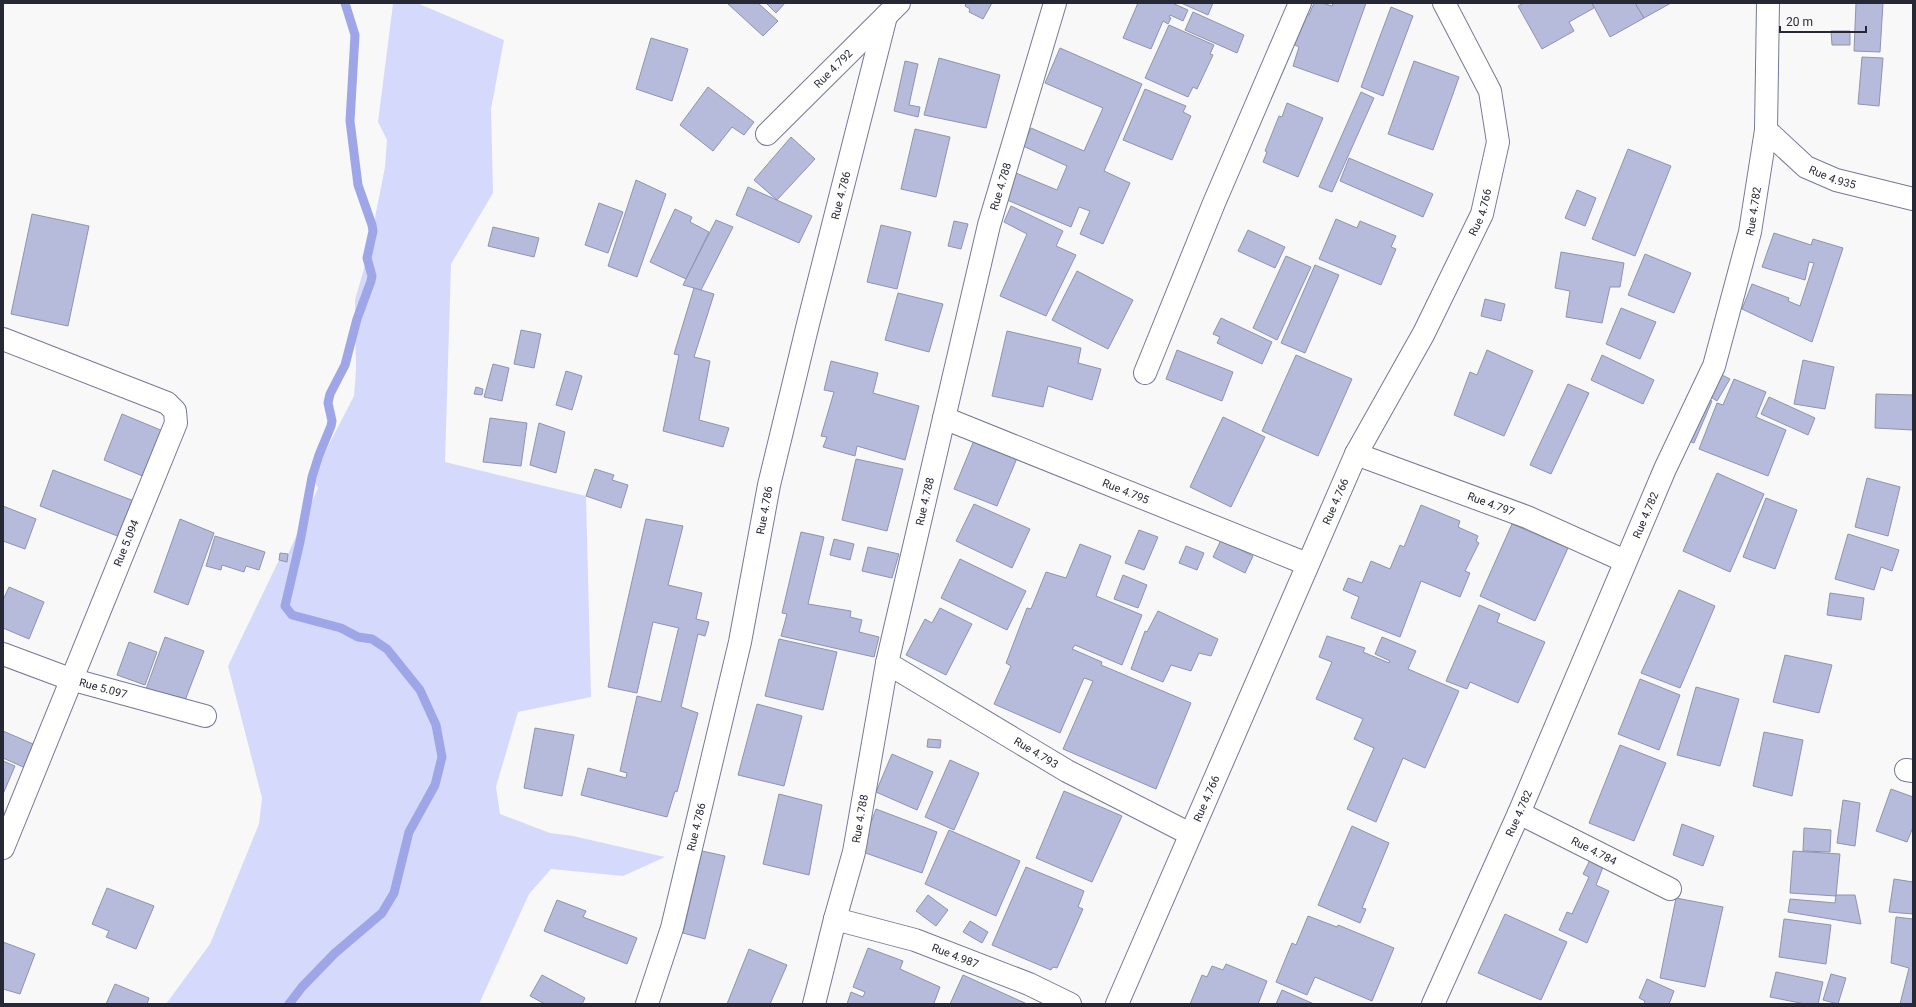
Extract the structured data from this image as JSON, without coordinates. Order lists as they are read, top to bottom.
{
  "streets": {
    "street": [
      "Rue 4.792",
      "Rue 4.935",
      "Rue 4.788",
      "Rue 4.786",
      "Rue 4.782",
      "Rue 4.766",
      "Rue 4.795",
      "Rue 4.797",
      "Rue 5.094",
      "Rue 5.097",
      "Rue 4.793",
      "Rue 4.784",
      "Rue 4.987"
    ]
  },
  "crossings": [
    ["Rue 4.792", "Rue 4.786"],
    ["Rue 4.935", "Rue 4.782"],
    ["Rue 4.788", "Rue 4.795"],
    ["Rue 4.788", "Rue 4.793"],
    ["Rue 4.788", "Rue 4.987"],
    ["Rue 4.782", "Rue 4.797"],
    ["Rue 4.782", "Rue 4.784"],
    ["Rue 4.766", "Rue 4.795"],
    ["Rue 4.766", "Rue 4.797"],
    ["Rue 4.766", "Rue 4.793"],
    ["Rue 5.094", "Rue 5.097"]
  ],
  "scale_bar": "20 m"
}
